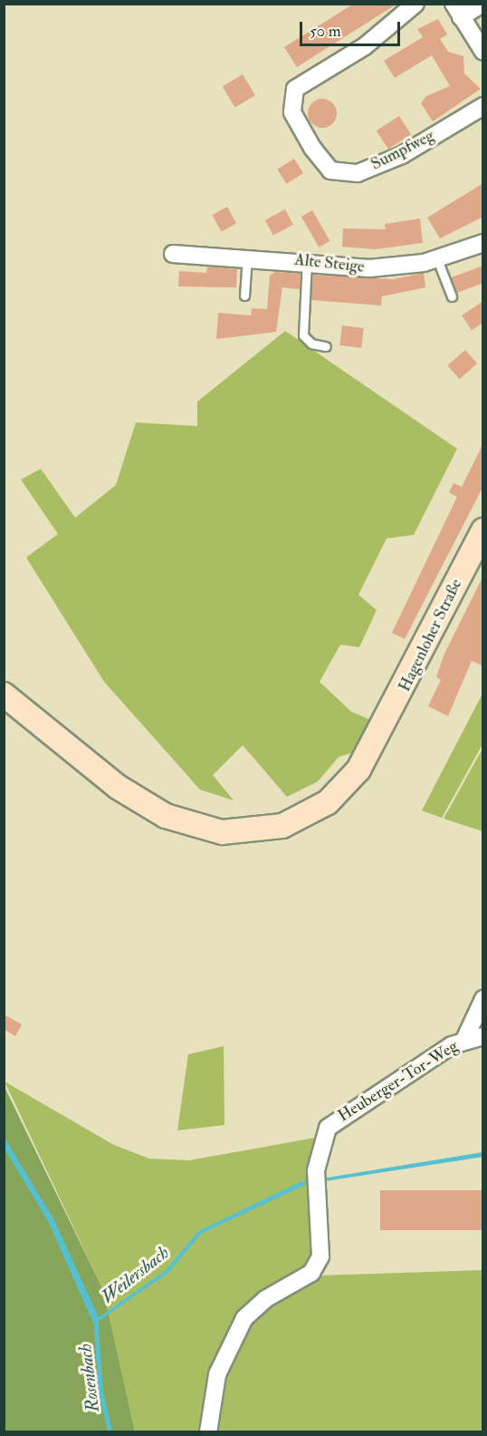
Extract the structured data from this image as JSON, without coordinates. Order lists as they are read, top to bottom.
{
  "streets": {
    "street": [
      "Sumpfweg",
      "Alte Steige",
      "Hagenloher Straße",
      "Heuberger-Tor-Weg"
    ]
  },
  "water": ["Weilersbach", "Rosenbach"],
  "scale_bar": "50 m"
}
